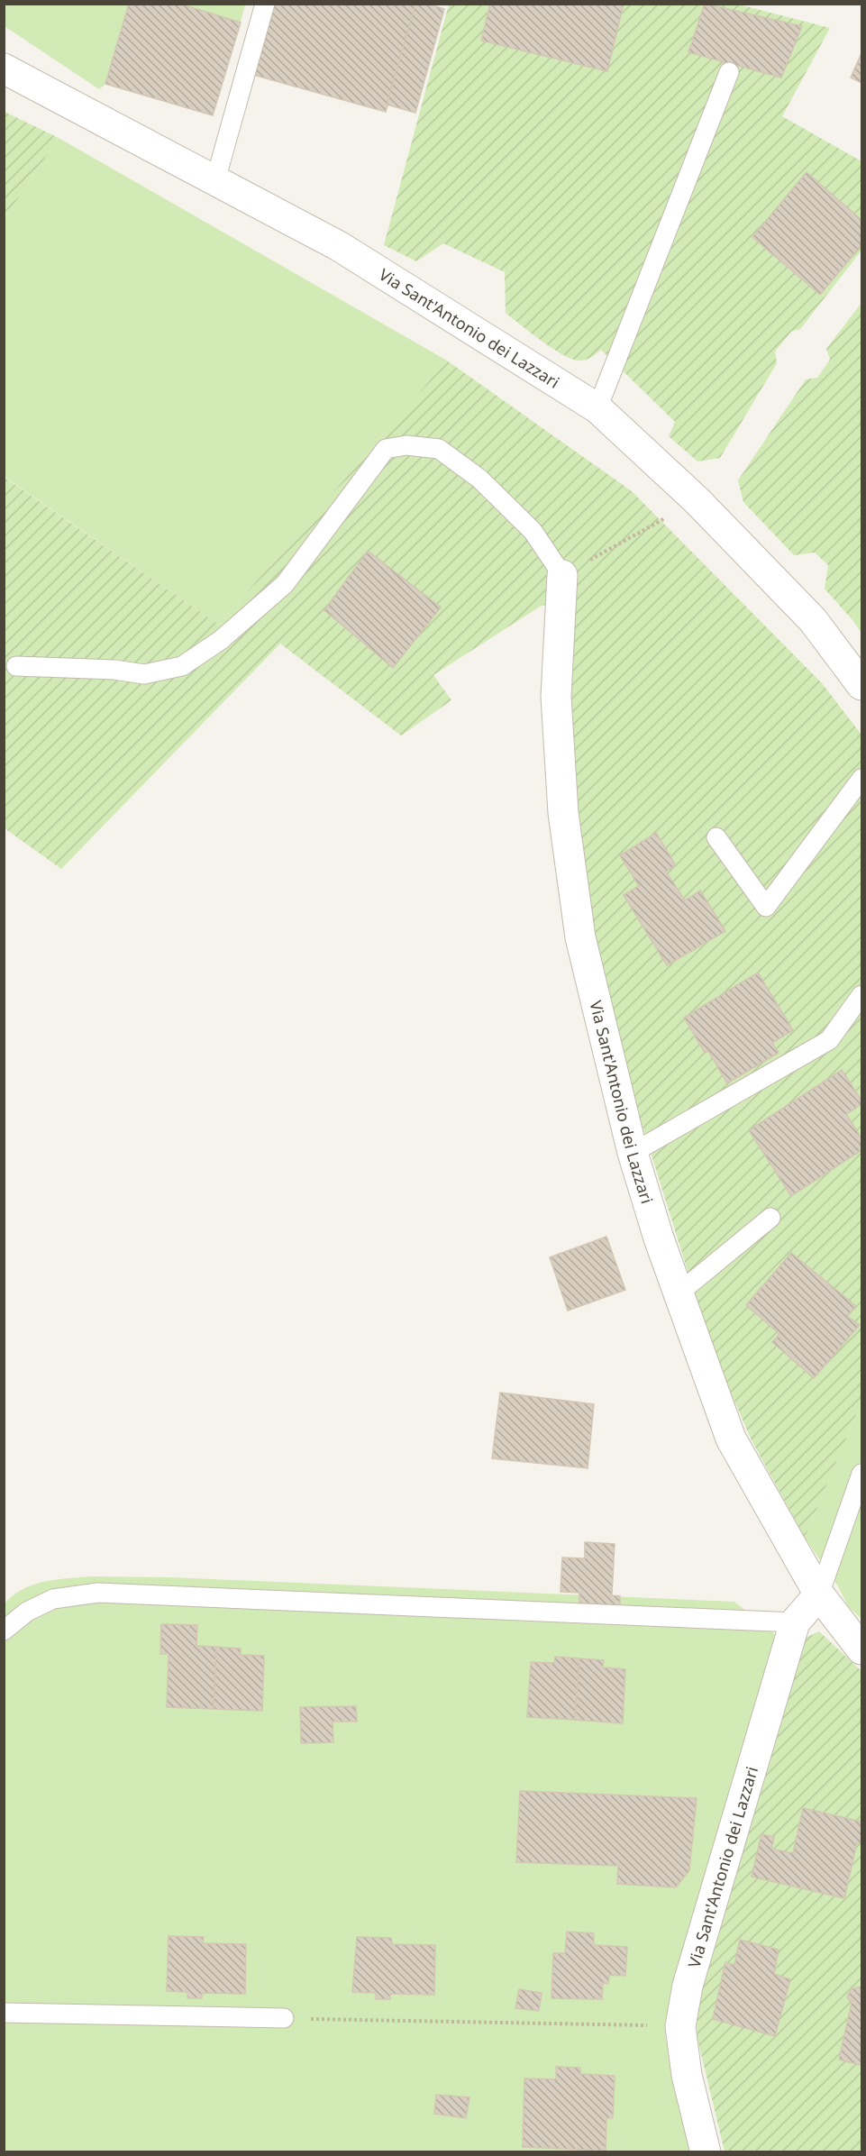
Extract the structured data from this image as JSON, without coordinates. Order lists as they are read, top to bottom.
{
  "streets": {
    "street": ["Via Sant'Antonio dei Lazzari"]
  }
}
